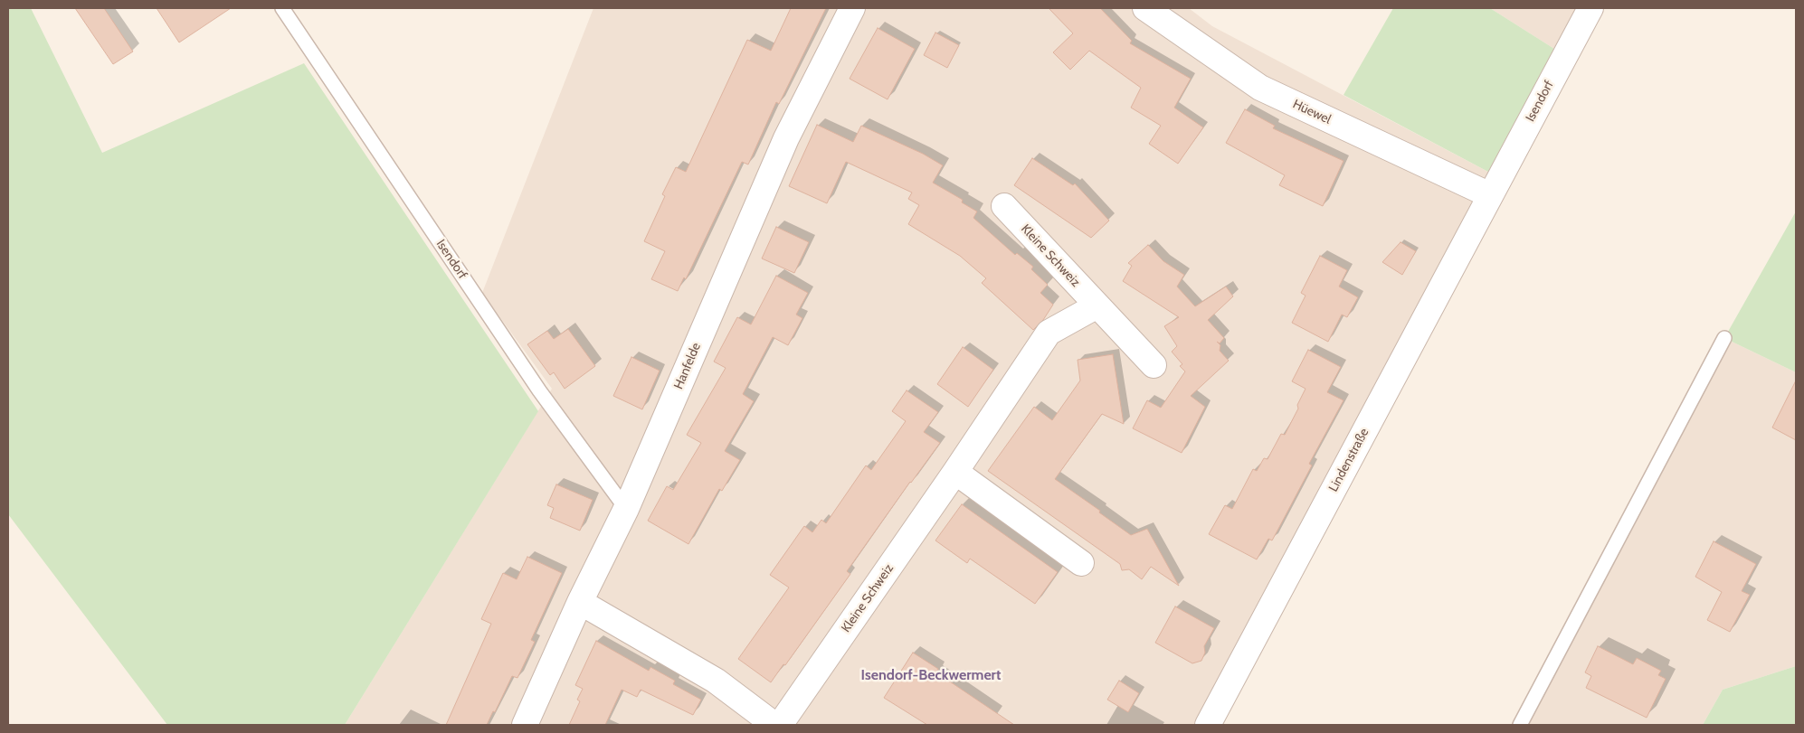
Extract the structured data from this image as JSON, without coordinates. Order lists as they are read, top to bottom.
{
  "streets": {
    "street": [
      "Isendorf",
      "Hüewel",
      "Kleine Schweiz",
      "Hanfelde",
      "Lindenstraße"
    ]
  },
  "crossings": [
    ["Isendorf", "Hüewel"],
    ["Isendorf", "Hanfelde"],
    ["Isendorf", "Lindenstraße"],
    ["Hüewel", "Lindenstraße"]
  ],
  "districts": ["Isendorf-Beckwermert"]
}
